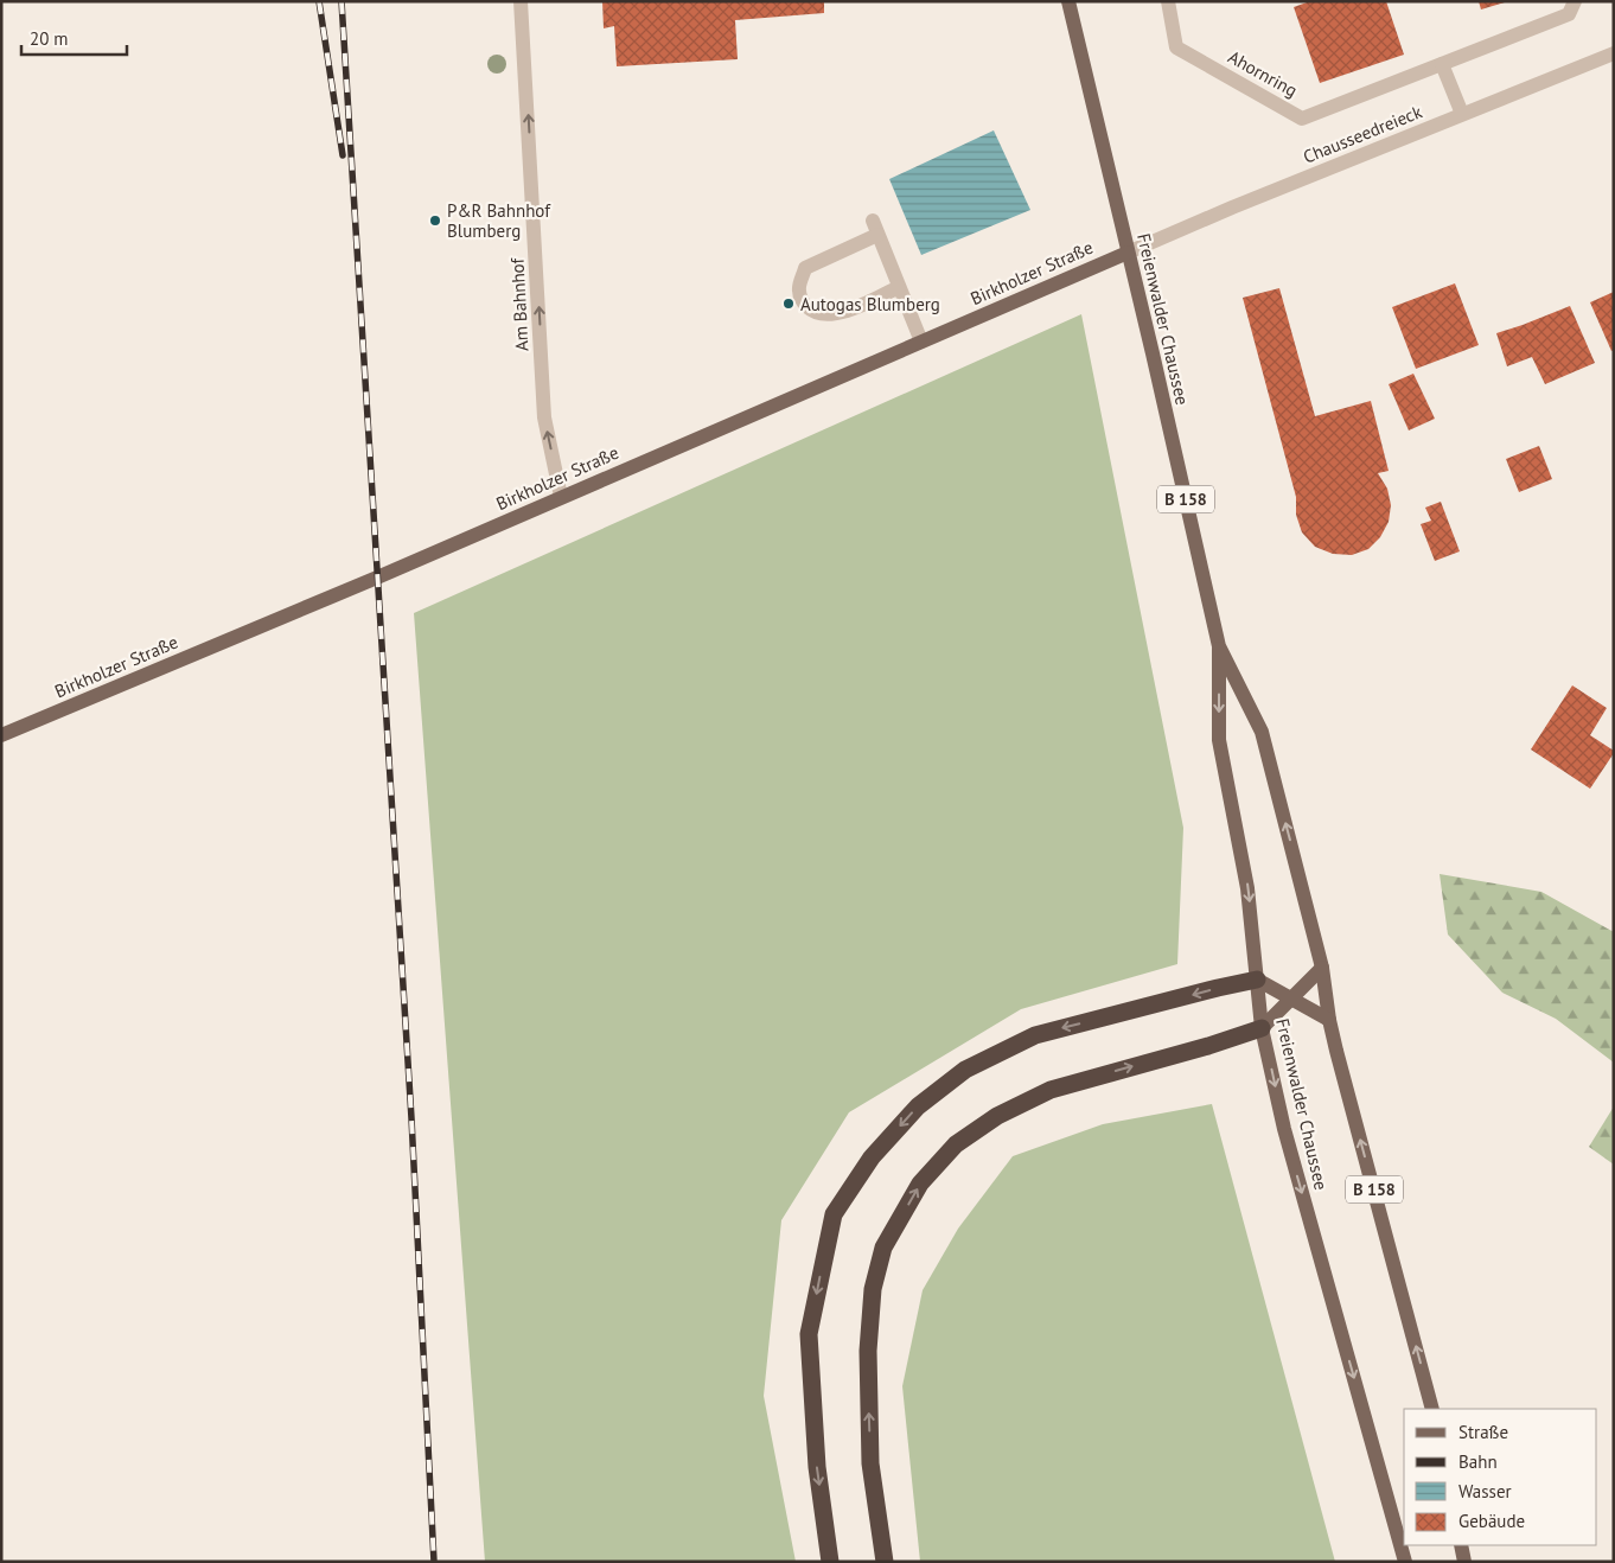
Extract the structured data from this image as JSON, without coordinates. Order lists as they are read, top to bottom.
{
  "streets": {
    "main road": ["Birkholzer Straße", "Freienwalder Chaussee", "B 158"],
    "street": ["Ahornring", "Chausseedreieck", "Am Bahnhof"]
  },
  "crossings": [
    ["Chausseedreieck", "Birkholzer Straße"],
    ["Chausseedreieck", "Freienwalder Chaussee"],
    ["Birkholzer Straße", "Am Bahnhof"],
    ["Birkholzer Straße", "Freienwalder Chaussee"]
  ],
  "one_way": ["Am Bahnhof"],
  "places": ["P&R Bahnhof Blumberg", "Autogas Blumberg"],
  "legend": [
    "Straße",
    "Bahn",
    "Wasser",
    "Gebäude"
  ],
  "scale_bar": "20 m"
}
